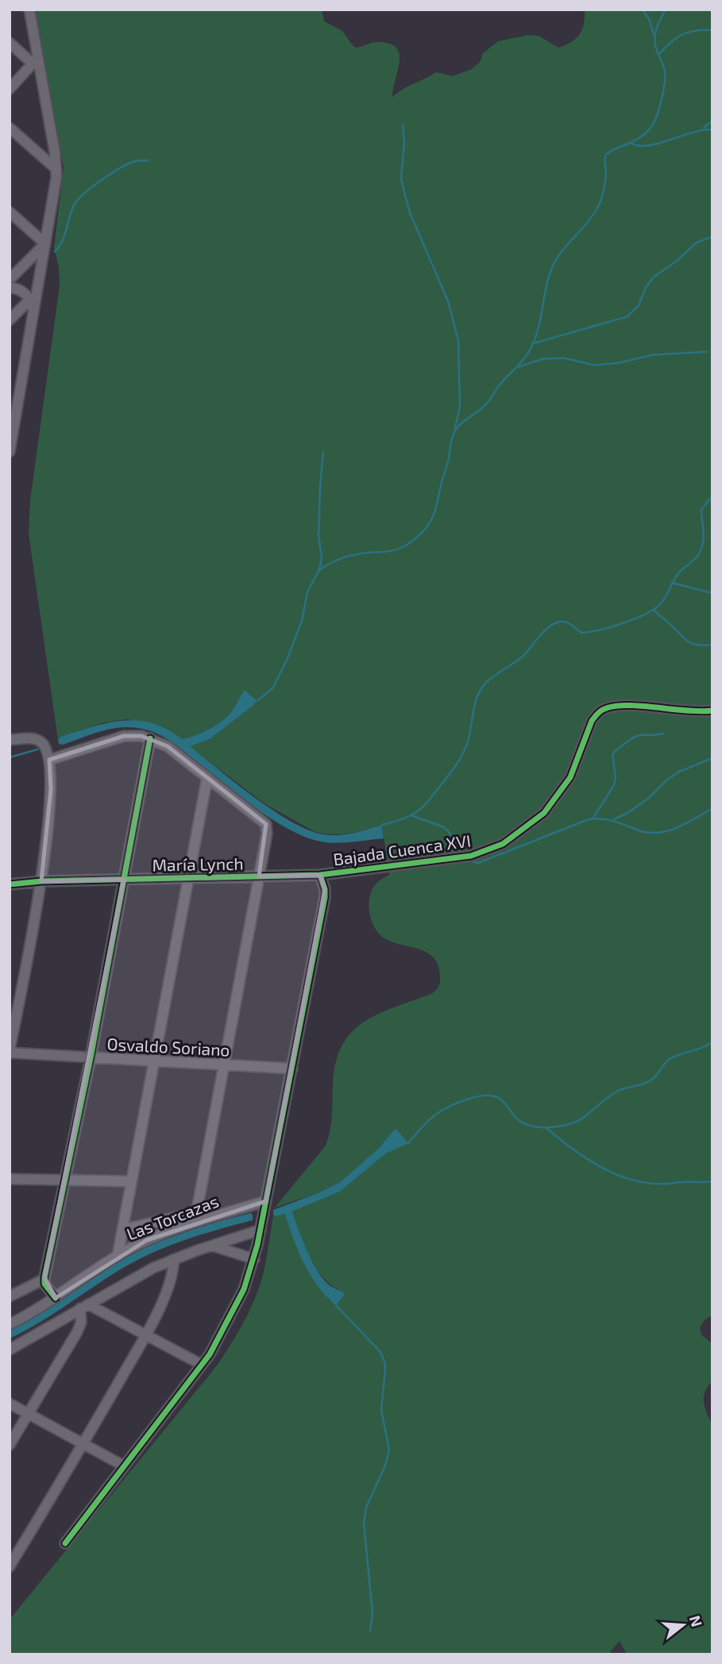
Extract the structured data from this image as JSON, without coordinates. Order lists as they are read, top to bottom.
{
  "streets": {
    "street": [
      "Bajada Cuenca XVI",
      "María Lynch",
      "Osvaldo Soriano",
      "Las Torcazas"
    ]
  },
  "crossings": [
    ["Bajada Cuenca XVI", "María Lynch"]
  ],
  "north": "right"
}
